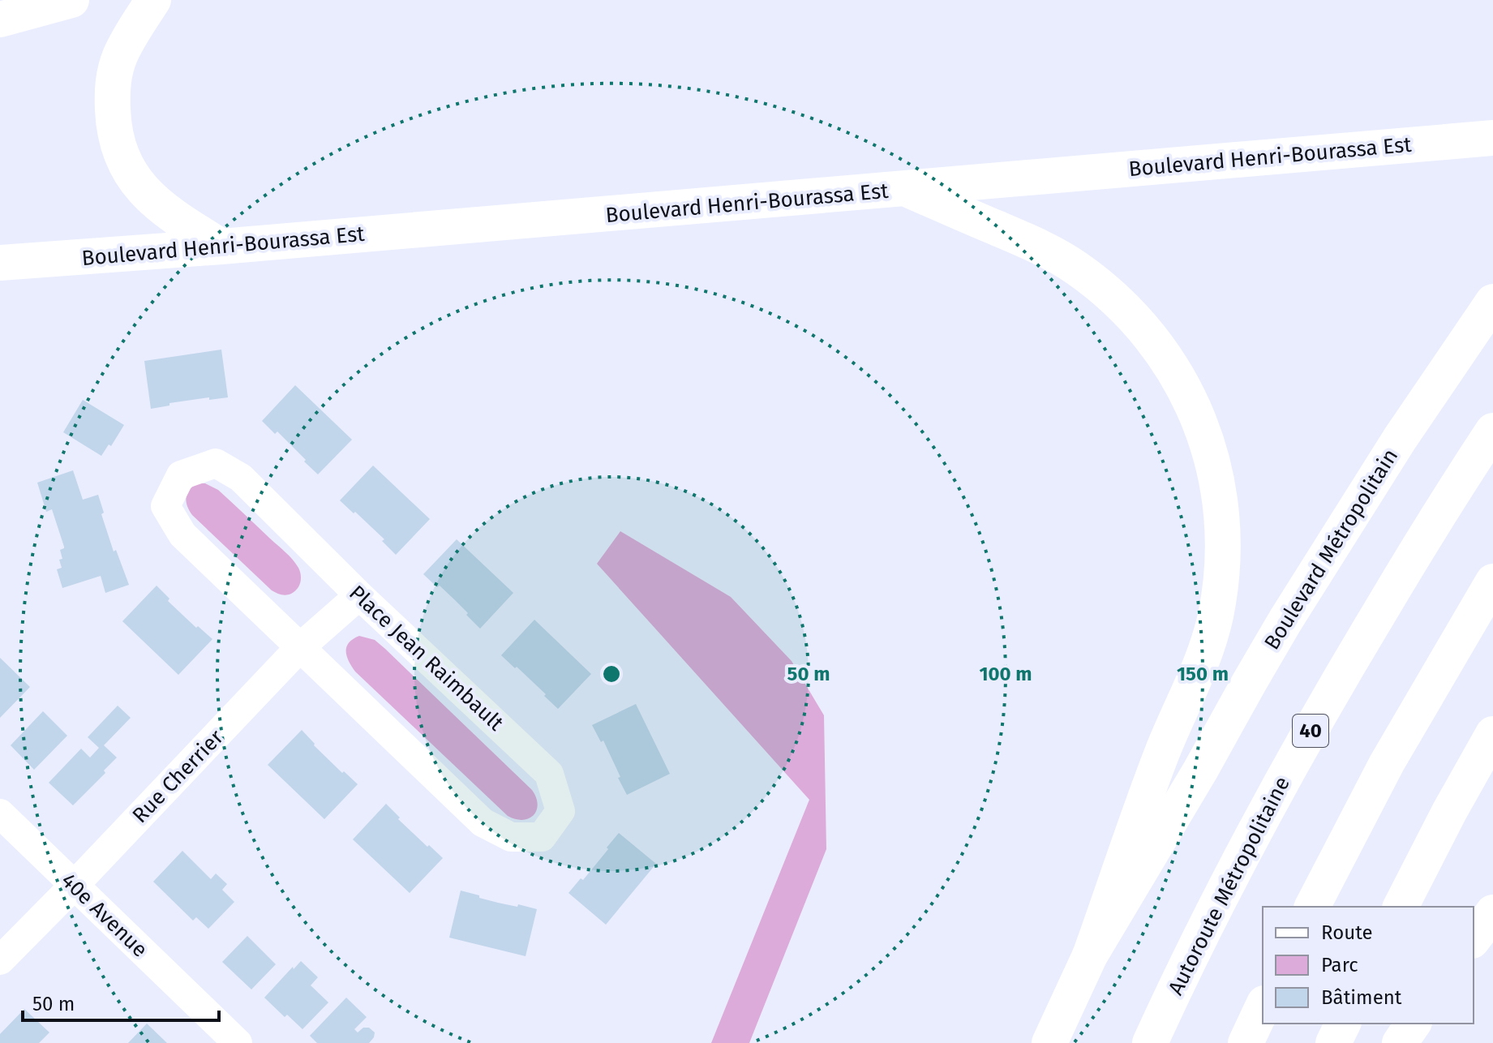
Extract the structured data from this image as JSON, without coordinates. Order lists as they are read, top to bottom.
{
  "streets": {
    "main road": [
      "Boulevard Henri-Bourassa Est",
      "Boulevard Métropolitain",
      "40",
      "Autoroute Métropolitaine"
    ],
    "street": ["Place Jean Raimbault", "Rue Cherrier", "40e Avenue"]
  },
  "crossings": [
    ["Place Jean Raimbault", "Rue Cherrier"],
    ["Rue Cherrier", "40e Avenue"]
  ],
  "legend": ["Route", "Parc", "Bâtiment"],
  "scale_bar": "50 m",
  "rings": ["50 m", "100 m", "150 m"]
}
